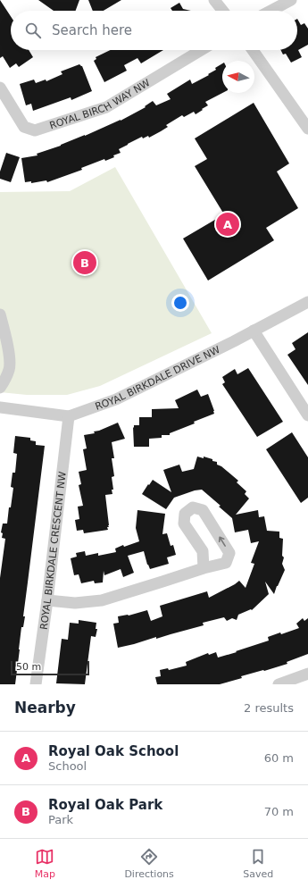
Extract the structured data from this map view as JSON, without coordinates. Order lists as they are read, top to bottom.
{
  "streets": {
    "street": ["ROYAL BIRCH WAY NW", "ROYAL BIRKDALE DRIVE NW", "ROYAL BIRKDALE CRESCENT NW"]
  },
  "crossings": [
    ["ROYAL BIRKDALE DRIVE NW", "ROYAL BIRKDALE CRESCENT NW"]
  ],
  "scale_bar": "50 m",
  "north": "left",
  "page": {
    "search": "Search here",
    "pins": ["A", "B"],
    "scale": "50 m",
    "heading": ["Nearby", "2 results"],
    "list": [
      {
        "mark": "A",
        "name": "Royal Oak School",
        "note": "School",
        "value": "60 m"
      },
      {
        "mark": "B",
        "name": "Royal Oak Park",
        "note": "Park",
        "value": "70 m"
      }
    ],
    "nav": ["Map", "Directions", "Saved"]
  }
}
